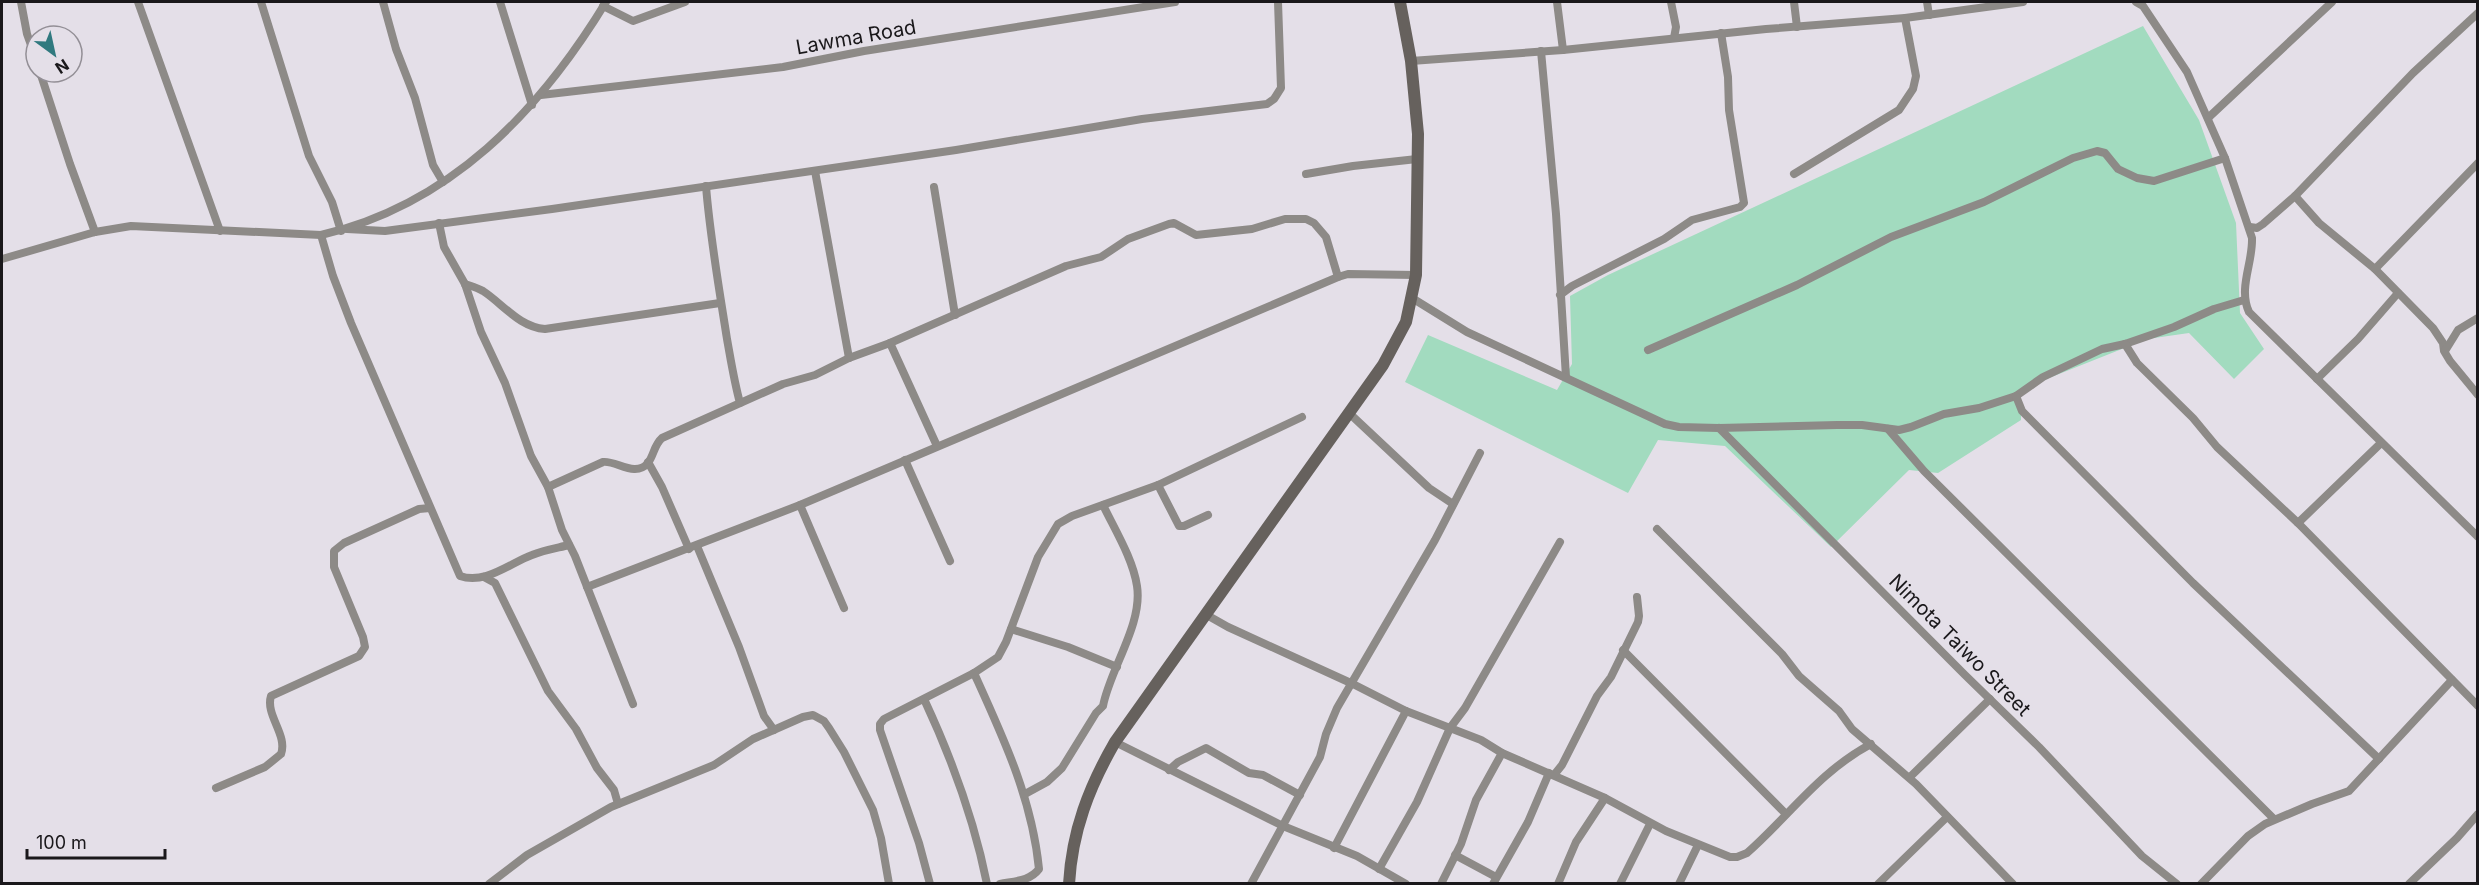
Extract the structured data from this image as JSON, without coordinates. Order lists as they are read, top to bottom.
{
  "streets": {
    "street": ["Lawma Road", "Nimota Taiwo Street"]
  },
  "scale_bar": "100 m",
  "north": "bottom right"
}
